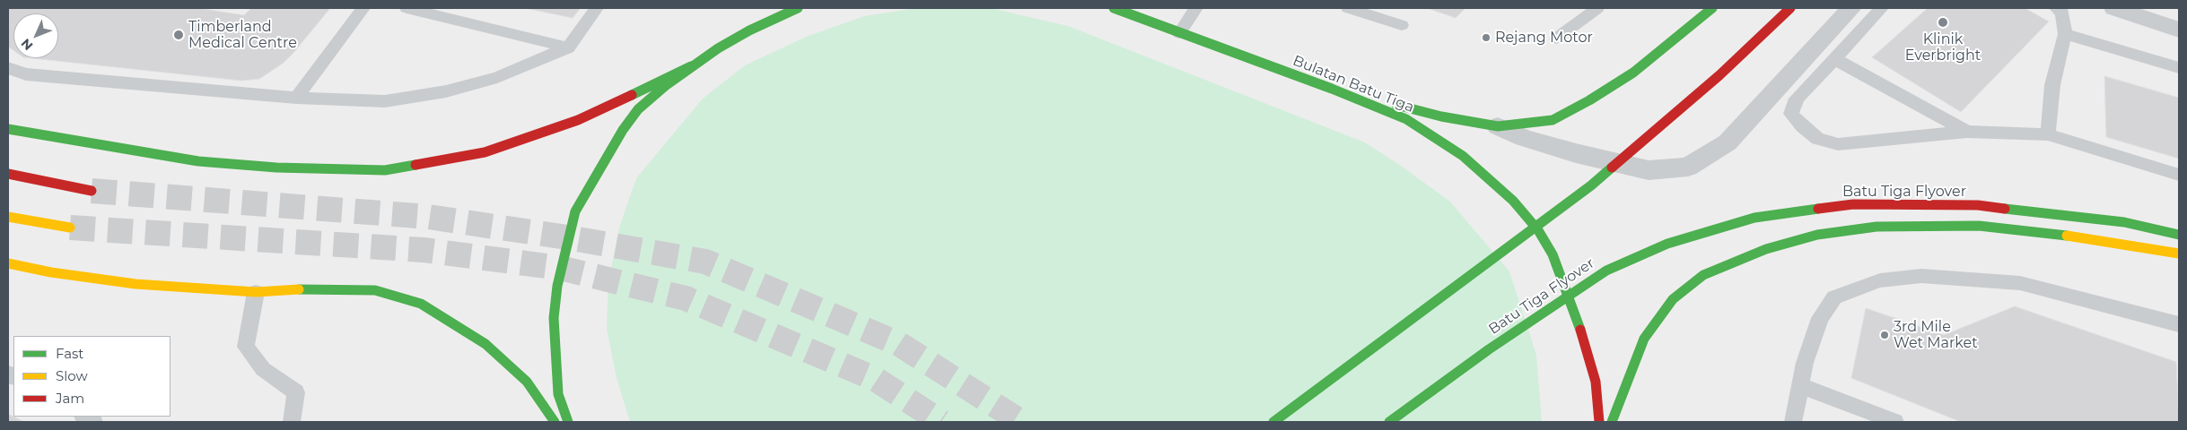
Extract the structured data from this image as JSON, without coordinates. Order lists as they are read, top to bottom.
{
  "streets": {
    "main road": ["Bulatan Batu Tiga", "Batu Tiga Flyover"]
  },
  "places": [
    "Klinik Everbright",
    "Timberland Medical Centre",
    "Rejang Motor",
    "3rd Mile Wet Market"
  ],
  "legend": ["Fast", "Slow", "Jam"],
  "north": "bottom left"
}
